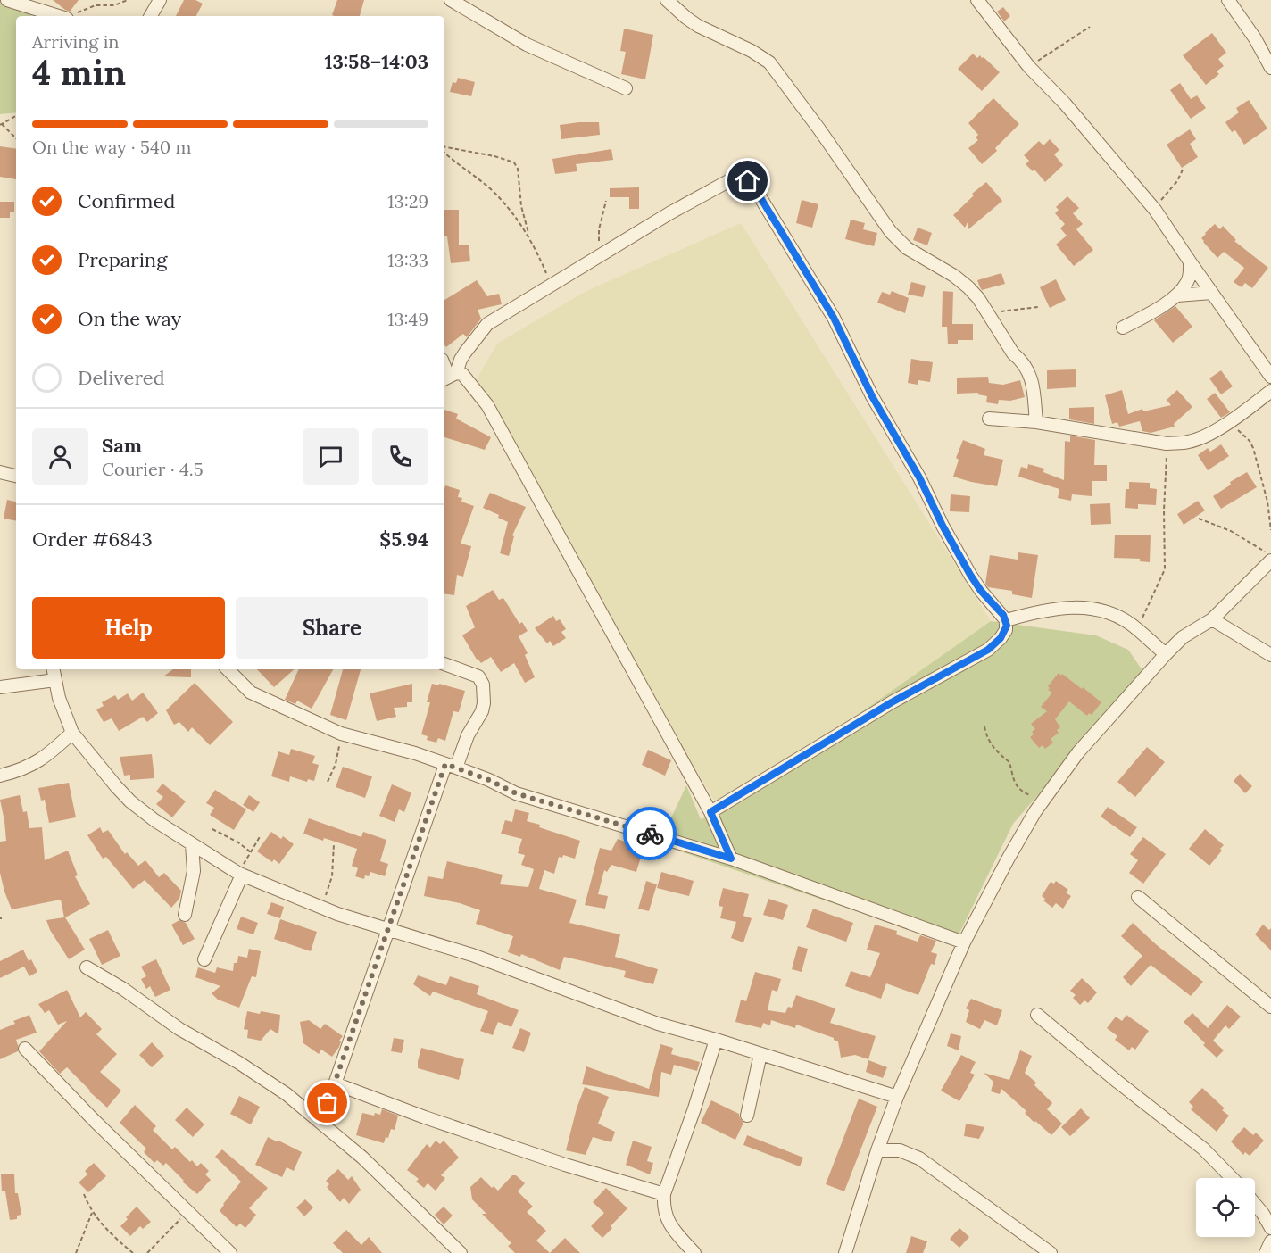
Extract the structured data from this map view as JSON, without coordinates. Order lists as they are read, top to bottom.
{
  "page": {
    "heading": ["4 min", "Arriving in", "13:58–14:03"],
    "panel": [
      "Sam",
      "Courier · 4.5",
      "Order #6843",
      "$5.94"
    ],
    "bar": "On the way · 540 m",
    "list": [
      ["Confirmed", "13:29"],
      ["Preparing", "13:33"],
      ["On the way", "13:49"],
      "Delivered"
    ],
    "buttons": ["Help", "Share"]
  }
}
